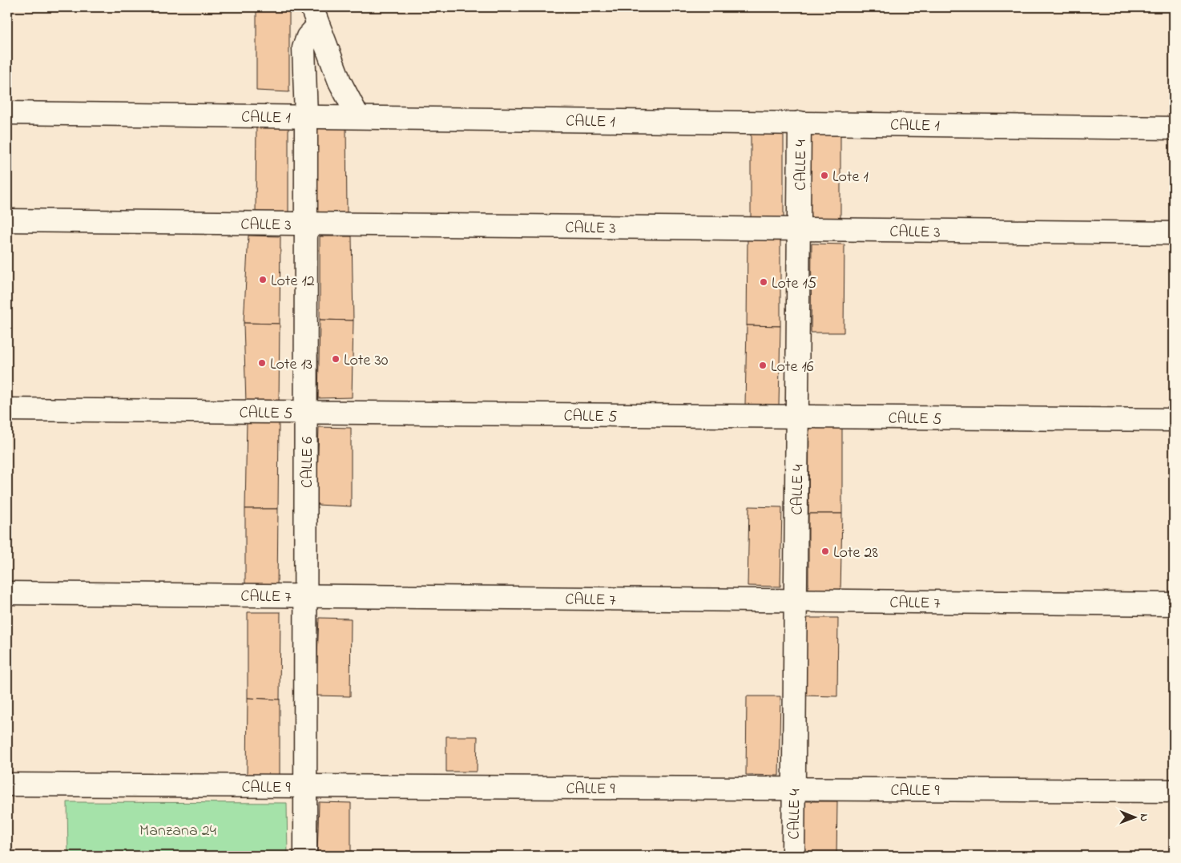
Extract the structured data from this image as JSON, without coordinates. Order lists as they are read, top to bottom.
{
  "streets": {
    "street": [
      "CALLE 1",
      "CALLE 4",
      "CALLE 3",
      "CALLE 5",
      "CALLE 6",
      "CALLE 7",
      "CALLE 9"
    ]
  },
  "crossings": [
    ["CALLE 1", "CALLE 4"],
    ["CALLE 1", "CALLE 6"],
    ["CALLE 4", "CALLE 3"],
    ["CALLE 4", "CALLE 5"],
    ["CALLE 4", "CALLE 7"],
    ["CALLE 4", "CALLE 9"],
    ["CALLE 3", "CALLE 6"],
    ["CALLE 5", "CALLE 6"],
    ["CALLE 6", "CALLE 7"],
    ["CALLE 6", "CALLE 9"]
  ],
  "parks": ["Manzana 24"],
  "places": [
    "Lote 1",
    "Lote 12",
    "Lote 15",
    "Lote 30",
    "Lote 13",
    "Lote 16",
    "Lote 28"
  ],
  "north": "right"
}
